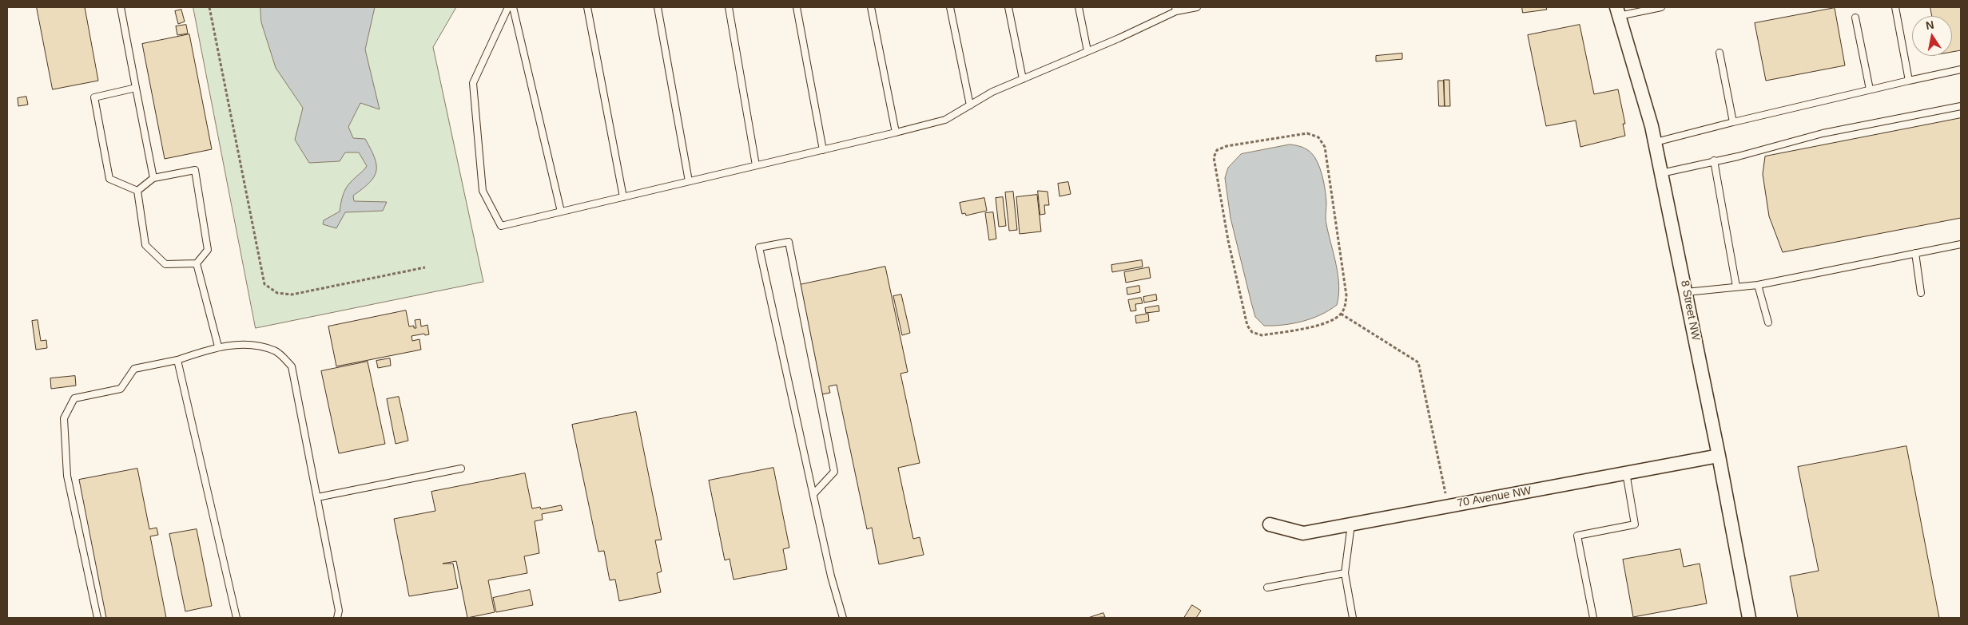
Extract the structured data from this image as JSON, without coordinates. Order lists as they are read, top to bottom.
{
  "streets": {
    "street": ["8 Street NW", "70 Avenue NW"]
  },
  "crossings": [
    ["8 Street NW", "70 Avenue NW"]
  ],
  "north": "top"
}
